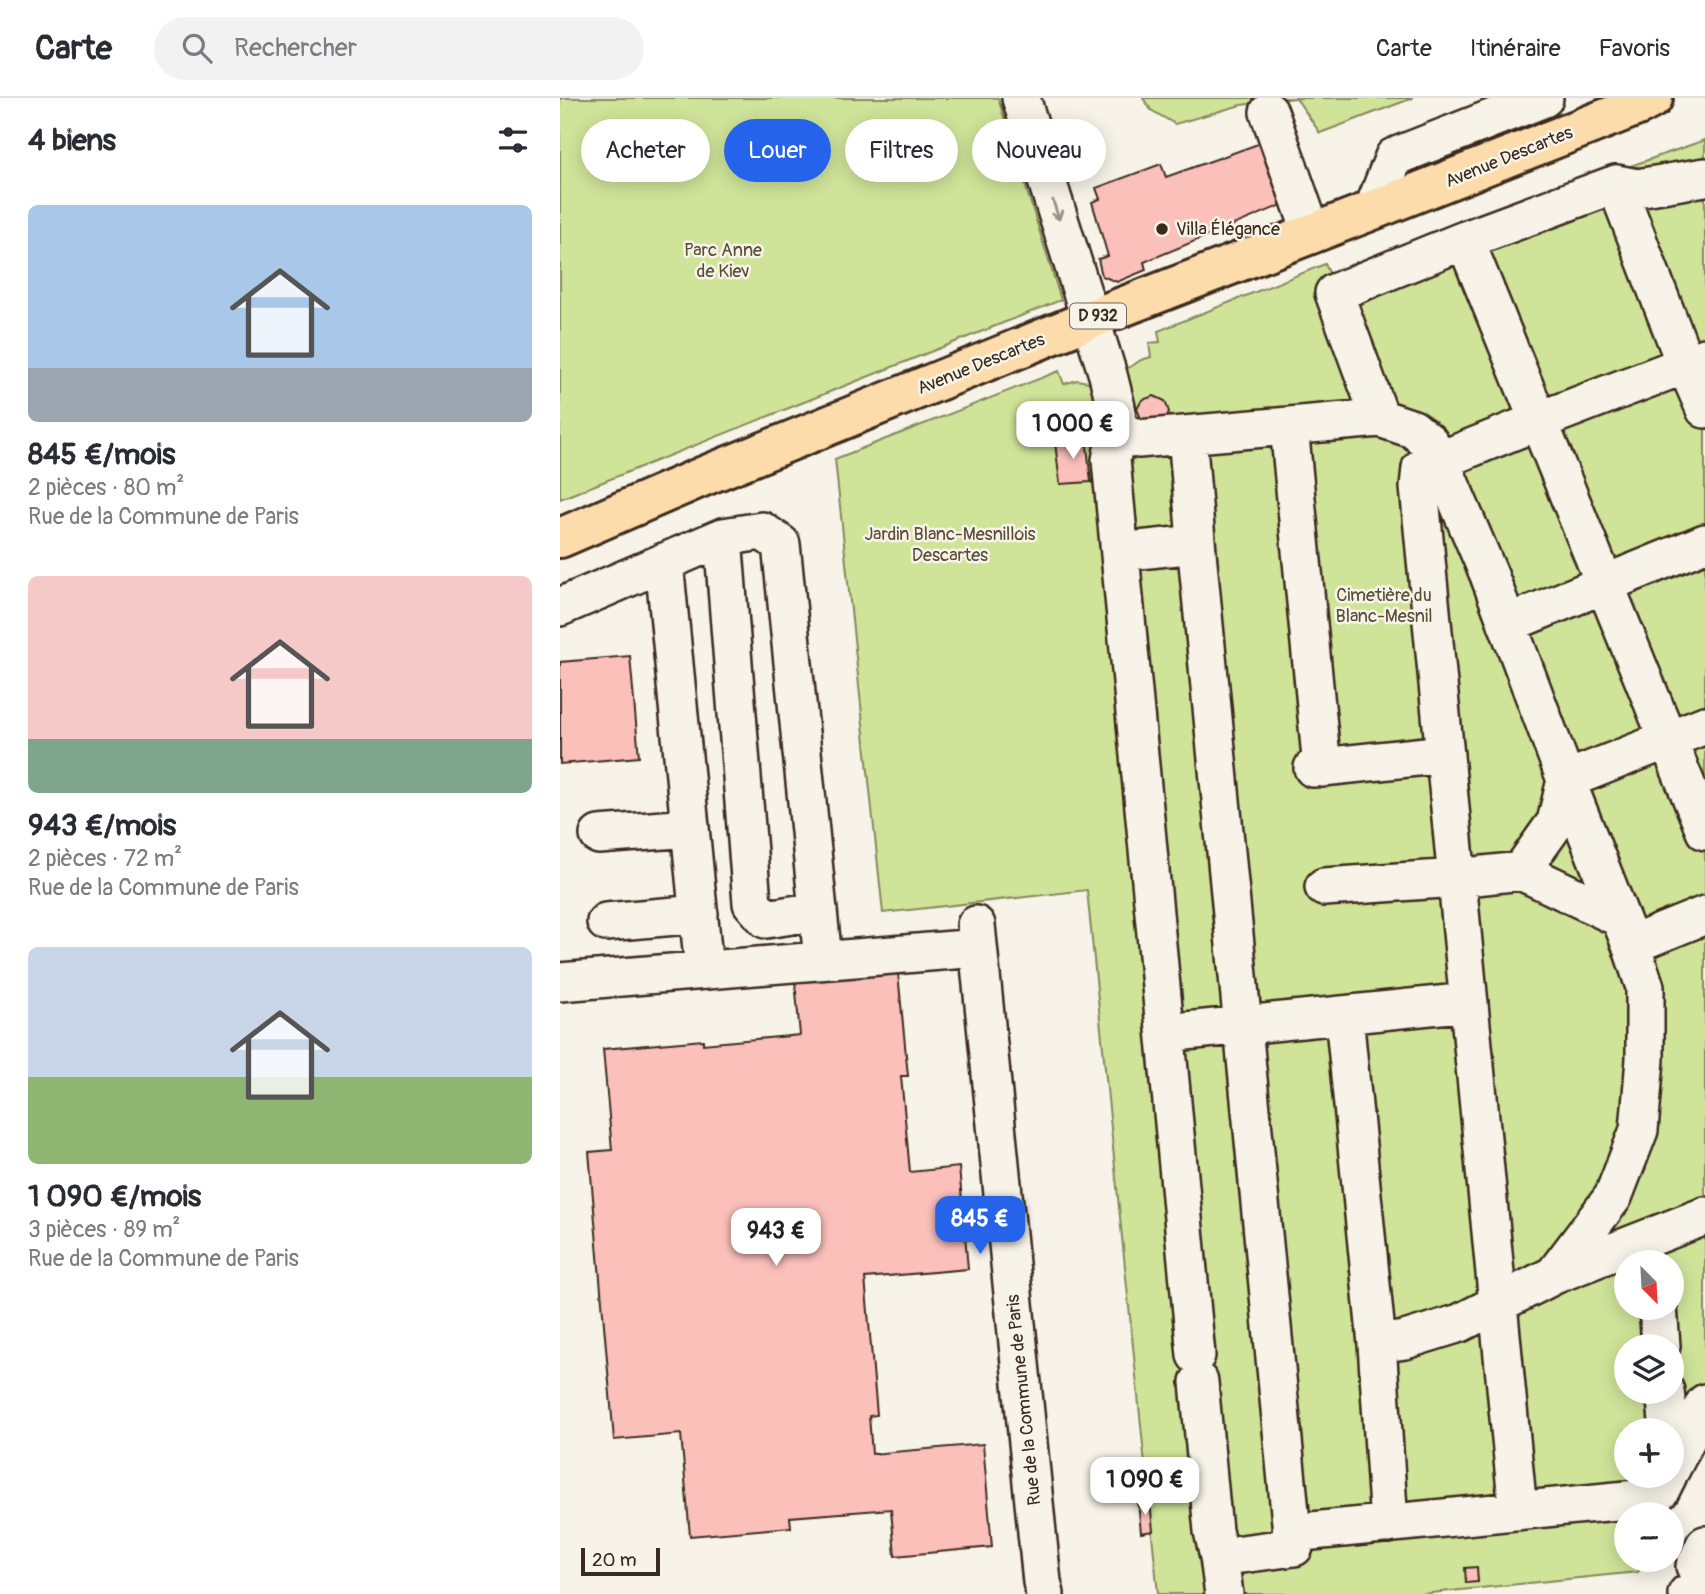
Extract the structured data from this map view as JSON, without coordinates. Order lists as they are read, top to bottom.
{
  "streets": {
    "main road": ["Avenue Descartes", "D 932"],
    "street": ["Rue de la Commune de Paris"]
  },
  "parks": ["Parc Anne de Kiev", "Jardin Blanc-Mesnillois Descartes", "Cimetière du Blanc-Mesnil"],
  "places": ["Villa Élégance"],
  "scale_bar": "20 m",
  "north": "bottom right",
  "page": {
    "header": "Carte",
    "search": "Rechercher",
    "nav": ["Carte", "Itinéraire", "Favoris"],
    "heading": "4 biens",
    "chip": [
      "Acheter",
      "Louer",
      "Filtres",
      "Nouveau"
    ],
    "list": [
      {
        "name": "845 €/mois",
        "note": "2 pièces · 80 m² · Rue de la Commune de Paris"
      },
      {
        "name": "943 €/mois",
        "note": "2 pièces · 72 m² · Rue de la Commune de Paris"
      },
      {
        "name": "1 090 €/mois",
        "note": "3 pièces · 89 m² · Rue de la Commune de Paris"
      }
    ],
    "price": [
      "1 000 €",
      "845 €",
      "943 €",
      "1 090 €"
    ],
    "map_buttons": ["+", "−"],
    "scale": "20 m"
  }
}
